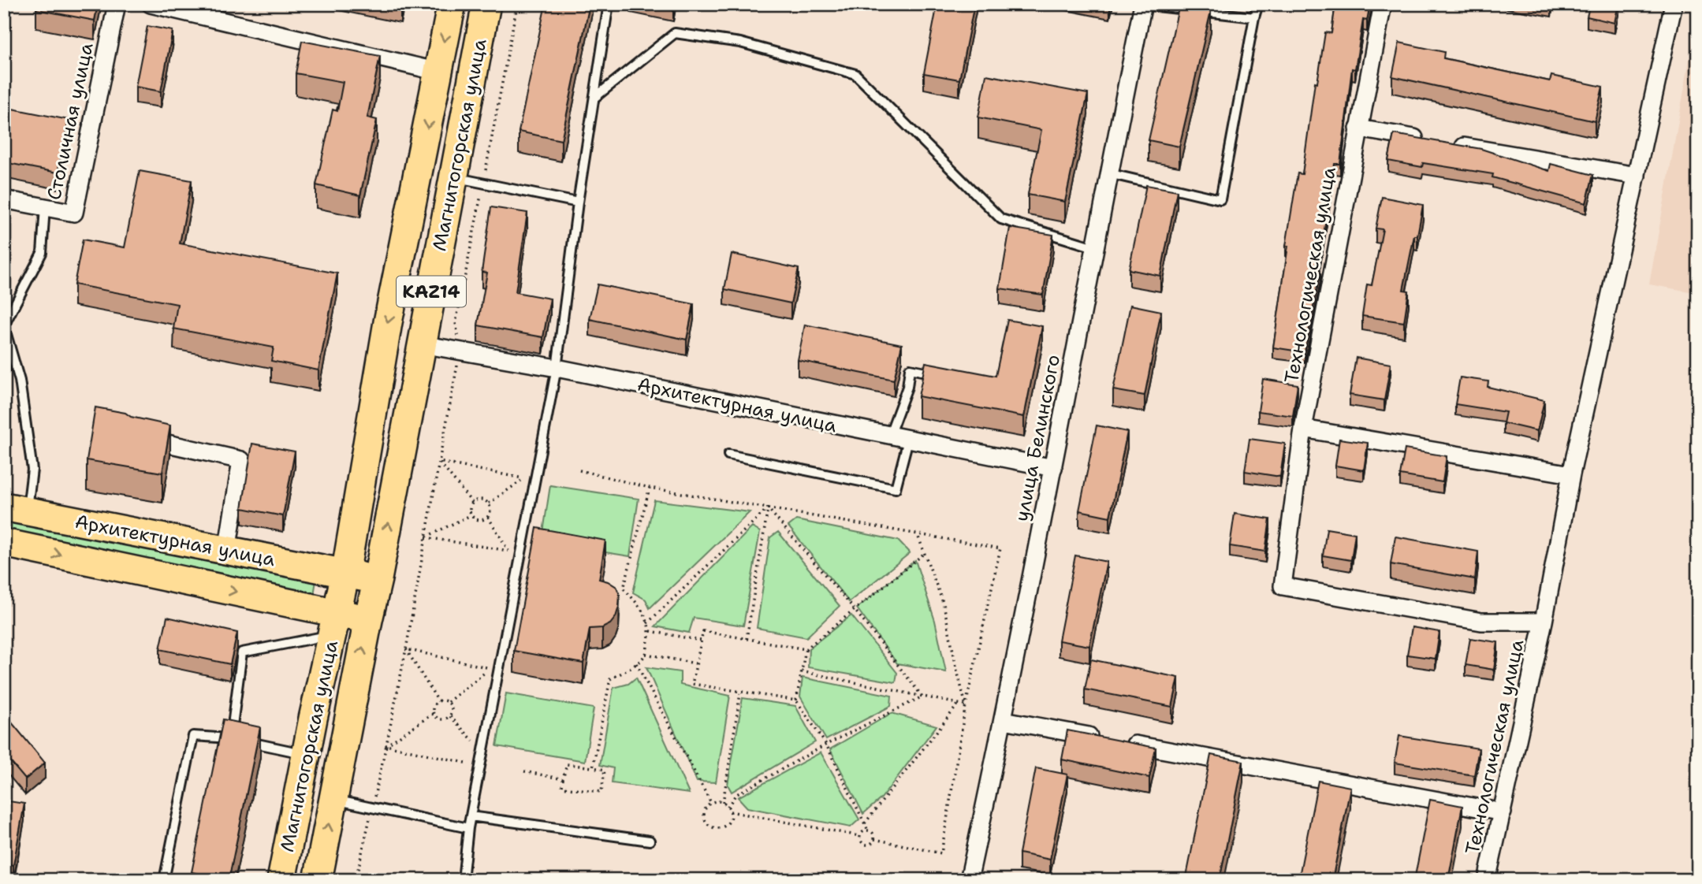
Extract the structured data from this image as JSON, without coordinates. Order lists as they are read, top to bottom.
{
  "streets": {
    "main road": ["Магнитогорская улица", "KAZ14", "Архитектурная улица"],
    "street": ["Столичная улица", "Технологическая улица", "улица Белинского"]
  },
  "crossings": [
    ["Магнитогорская улица", "Архитектурная улица"],
    ["Архитектурная улица", "улица Белинского"]
  ]
}
